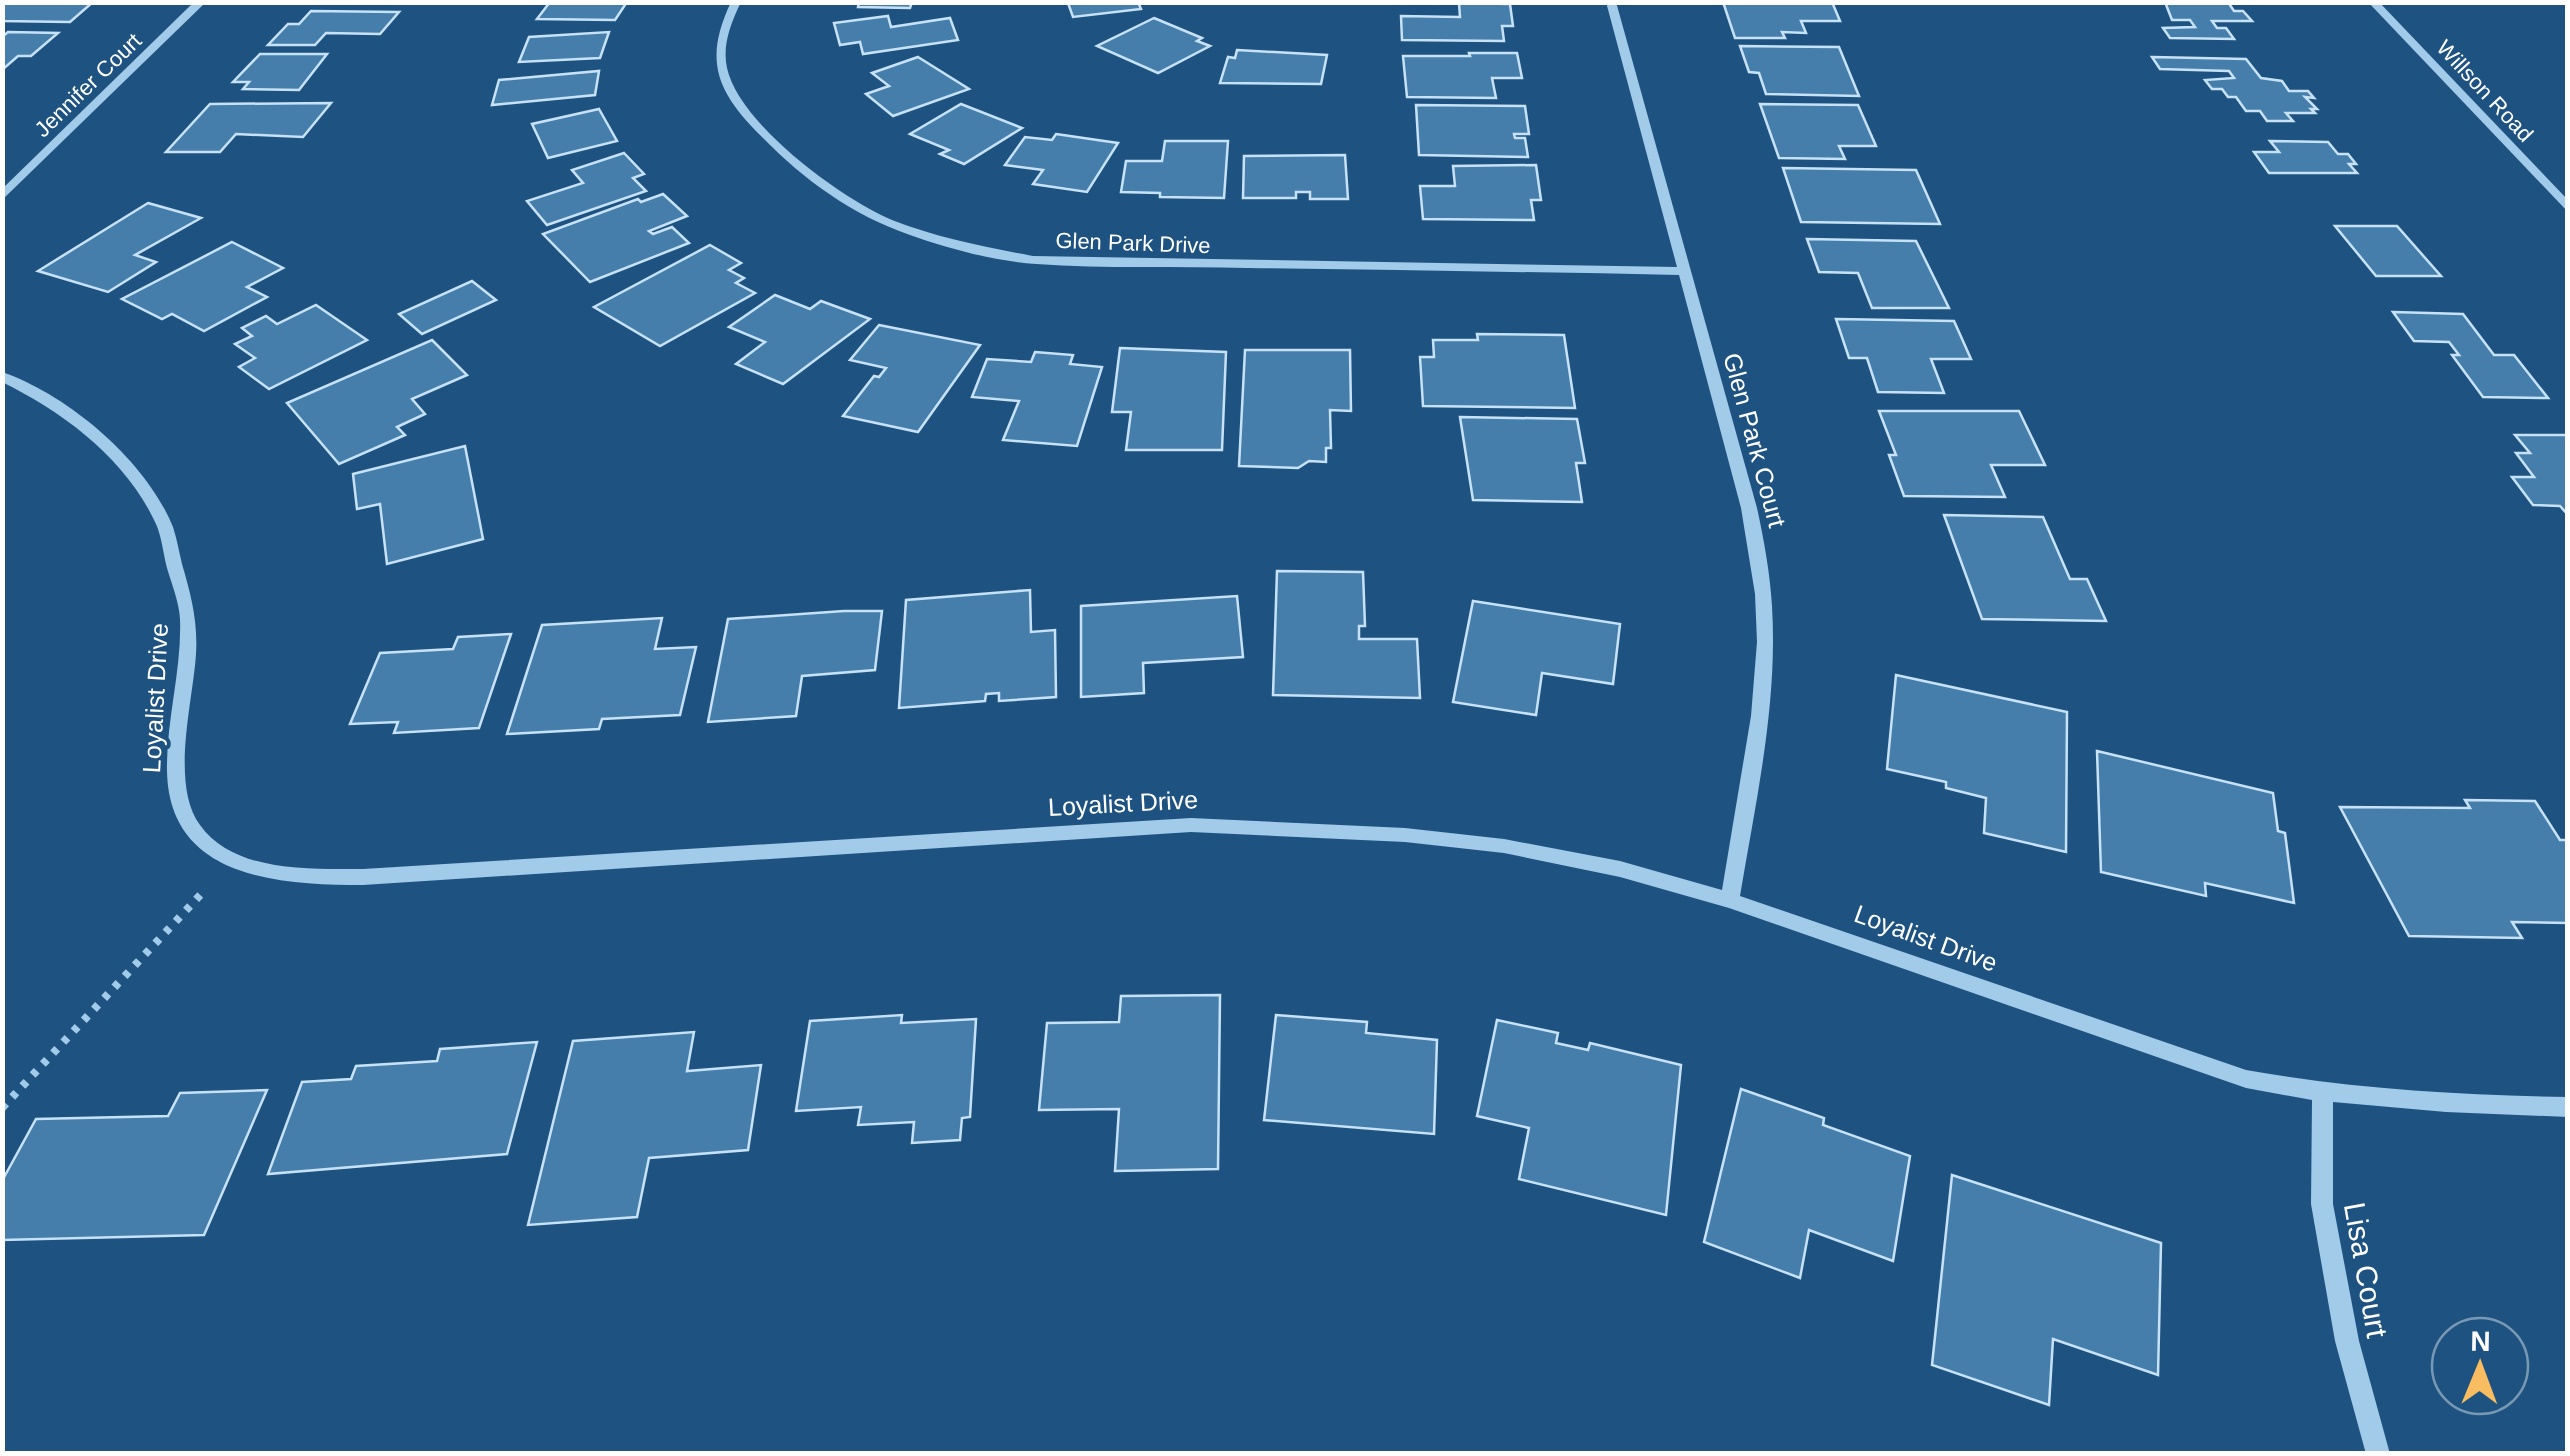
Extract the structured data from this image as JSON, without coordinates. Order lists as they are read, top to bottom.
{
  "streets": {
    "street": [
      "Jennifer Court",
      "Willson Road",
      "Glen Park Drive",
      "Glen Park Court",
      "Loyalist Drive",
      "Lisa Court"
    ]
  },
  "crossings": [
    ["Glen Park Drive", "Glen Park Court"],
    ["Glen Park Court", "Loyalist Drive"],
    ["Loyalist Drive", "Lisa Court"]
  ],
  "north": "top"
}
